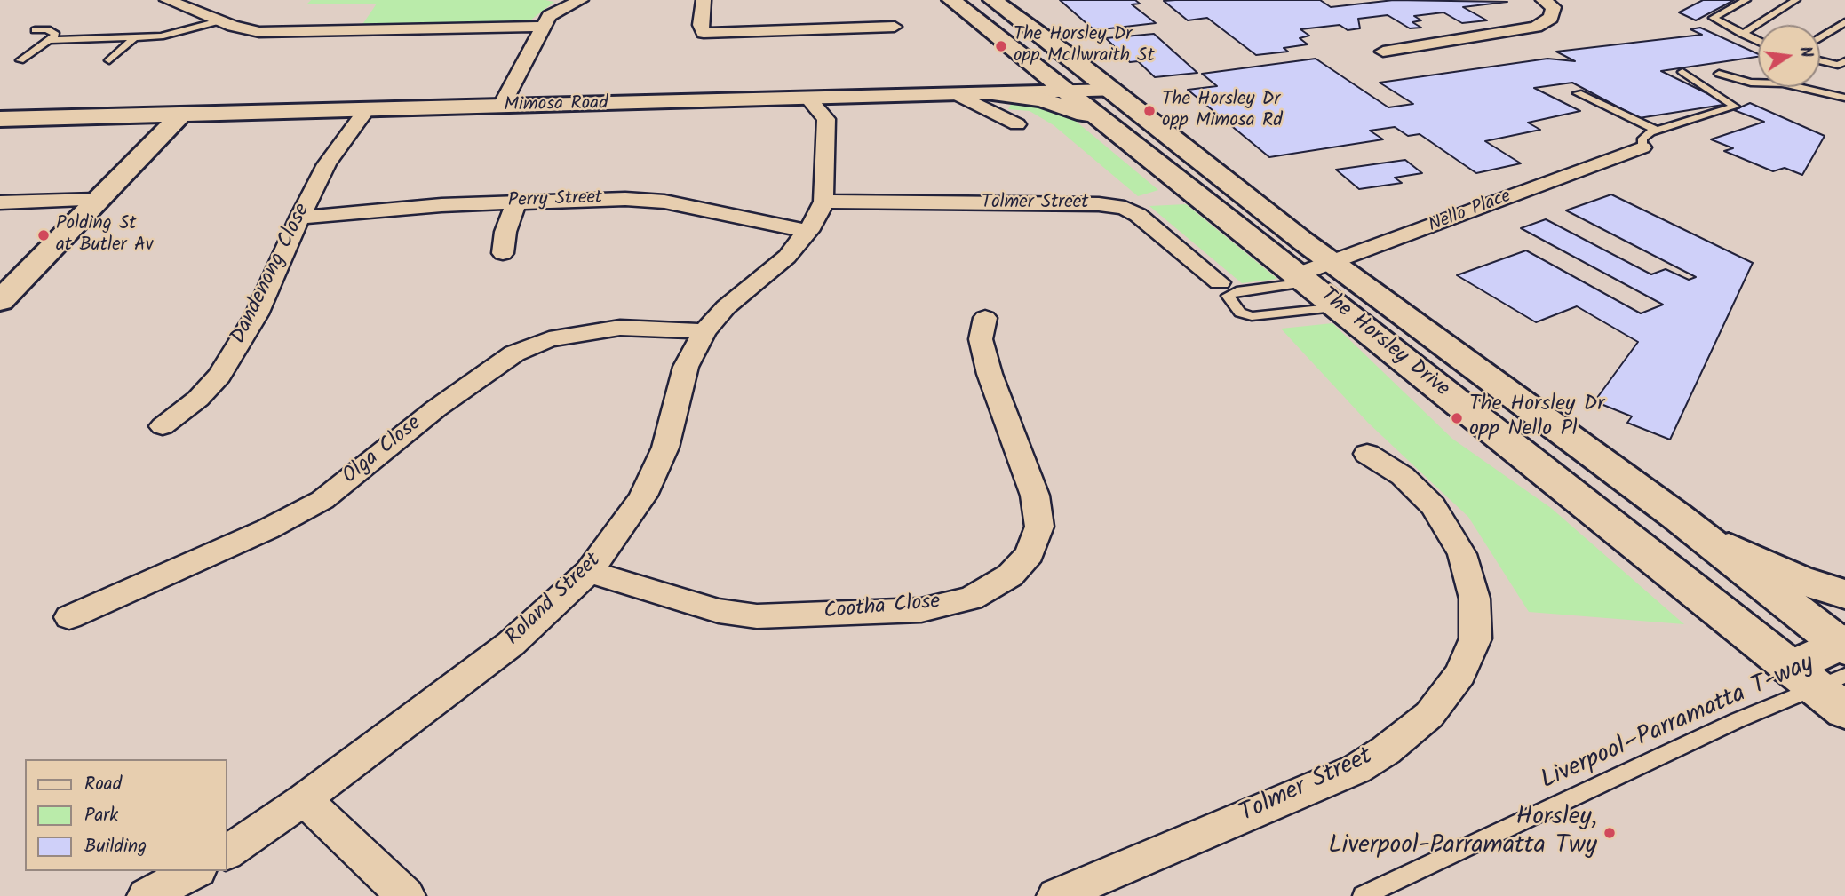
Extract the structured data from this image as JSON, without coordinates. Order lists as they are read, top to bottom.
{
  "streets": {
    "main road": ["Mimosa Road", "The Horsley Drive"],
    "street": [
      "Perry Street",
      "Tolmer Street",
      "Nello Place",
      "Dandenong Close",
      "Olga Close",
      "Roland Street",
      "Cootha Close"
    ],
    "lane": ["Liverpool–Parramatta T-way"]
  },
  "crossings": [
    ["Mimosa Road", "Dandenong Close"],
    ["Mimosa Road", "The Horsley Drive"],
    ["Mimosa Road", "Roland Street"],
    ["Perry Street", "Dandenong Close"],
    ["Perry Street", "Roland Street"],
    ["Tolmer Street", "Roland Street"],
    ["Nello Place", "The Horsley Drive"],
    ["The Horsley Drive", "Liverpool–Parramatta T-way"],
    ["Olga Close", "Roland Street"],
    ["Roland Street", "Cootha Close"]
  ],
  "places": [
    "The Horsley Dr opp McIlwraith St",
    "The Horsley Dr opp Mimosa Rd",
    "Polding St at Butler Av",
    "The Horsley Dr opp Nello Pl",
    "Horsley, Liverpool-Parramatta Twy"
  ],
  "legend": ["Road", "Park", "Building"],
  "north": "right"
}
